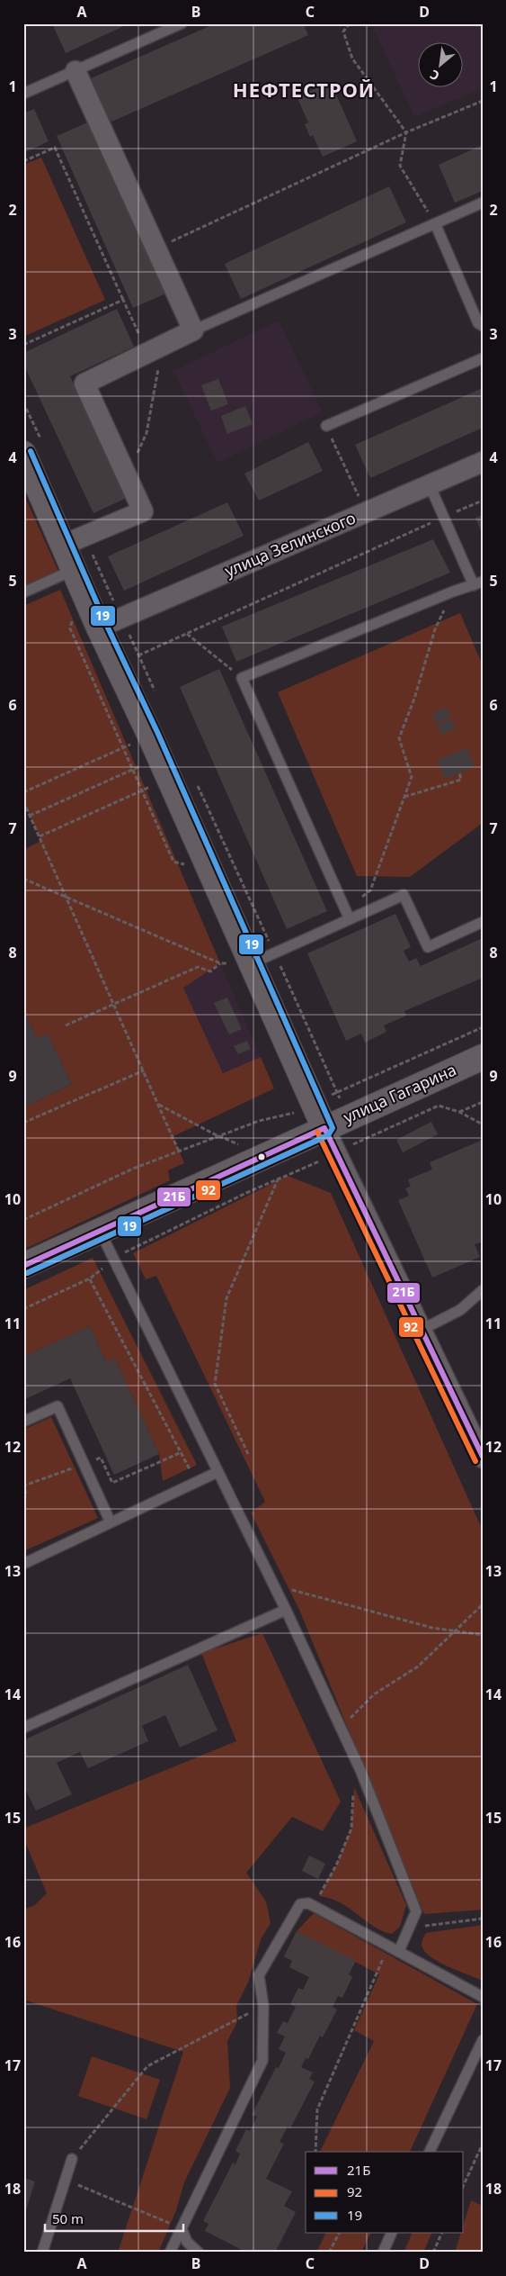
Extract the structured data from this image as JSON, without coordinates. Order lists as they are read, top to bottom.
{
  "streets": {
    "street": ["улица Зелинского", "улица Гагарина"]
  },
  "districts": ["НЕФТЕСТРОЙ"],
  "lines": ["transit line 19", "transit line 21Б", "transit line 92"],
  "legend": ["21Б", "92", "19"],
  "scale_bar": "50 m",
  "north": "bottom left",
  "grid": {
    "columns": [
      "A",
      "B",
      "C",
      "D"
    ],
    "rows": [
      "1",
      "2",
      "3",
      "4",
      "5",
      "6",
      "7",
      "8",
      "9",
      "10",
      "11",
      "12",
      "13",
      "14",
      "15",
      "16",
      "17",
      "18"
    ]
  }
}
